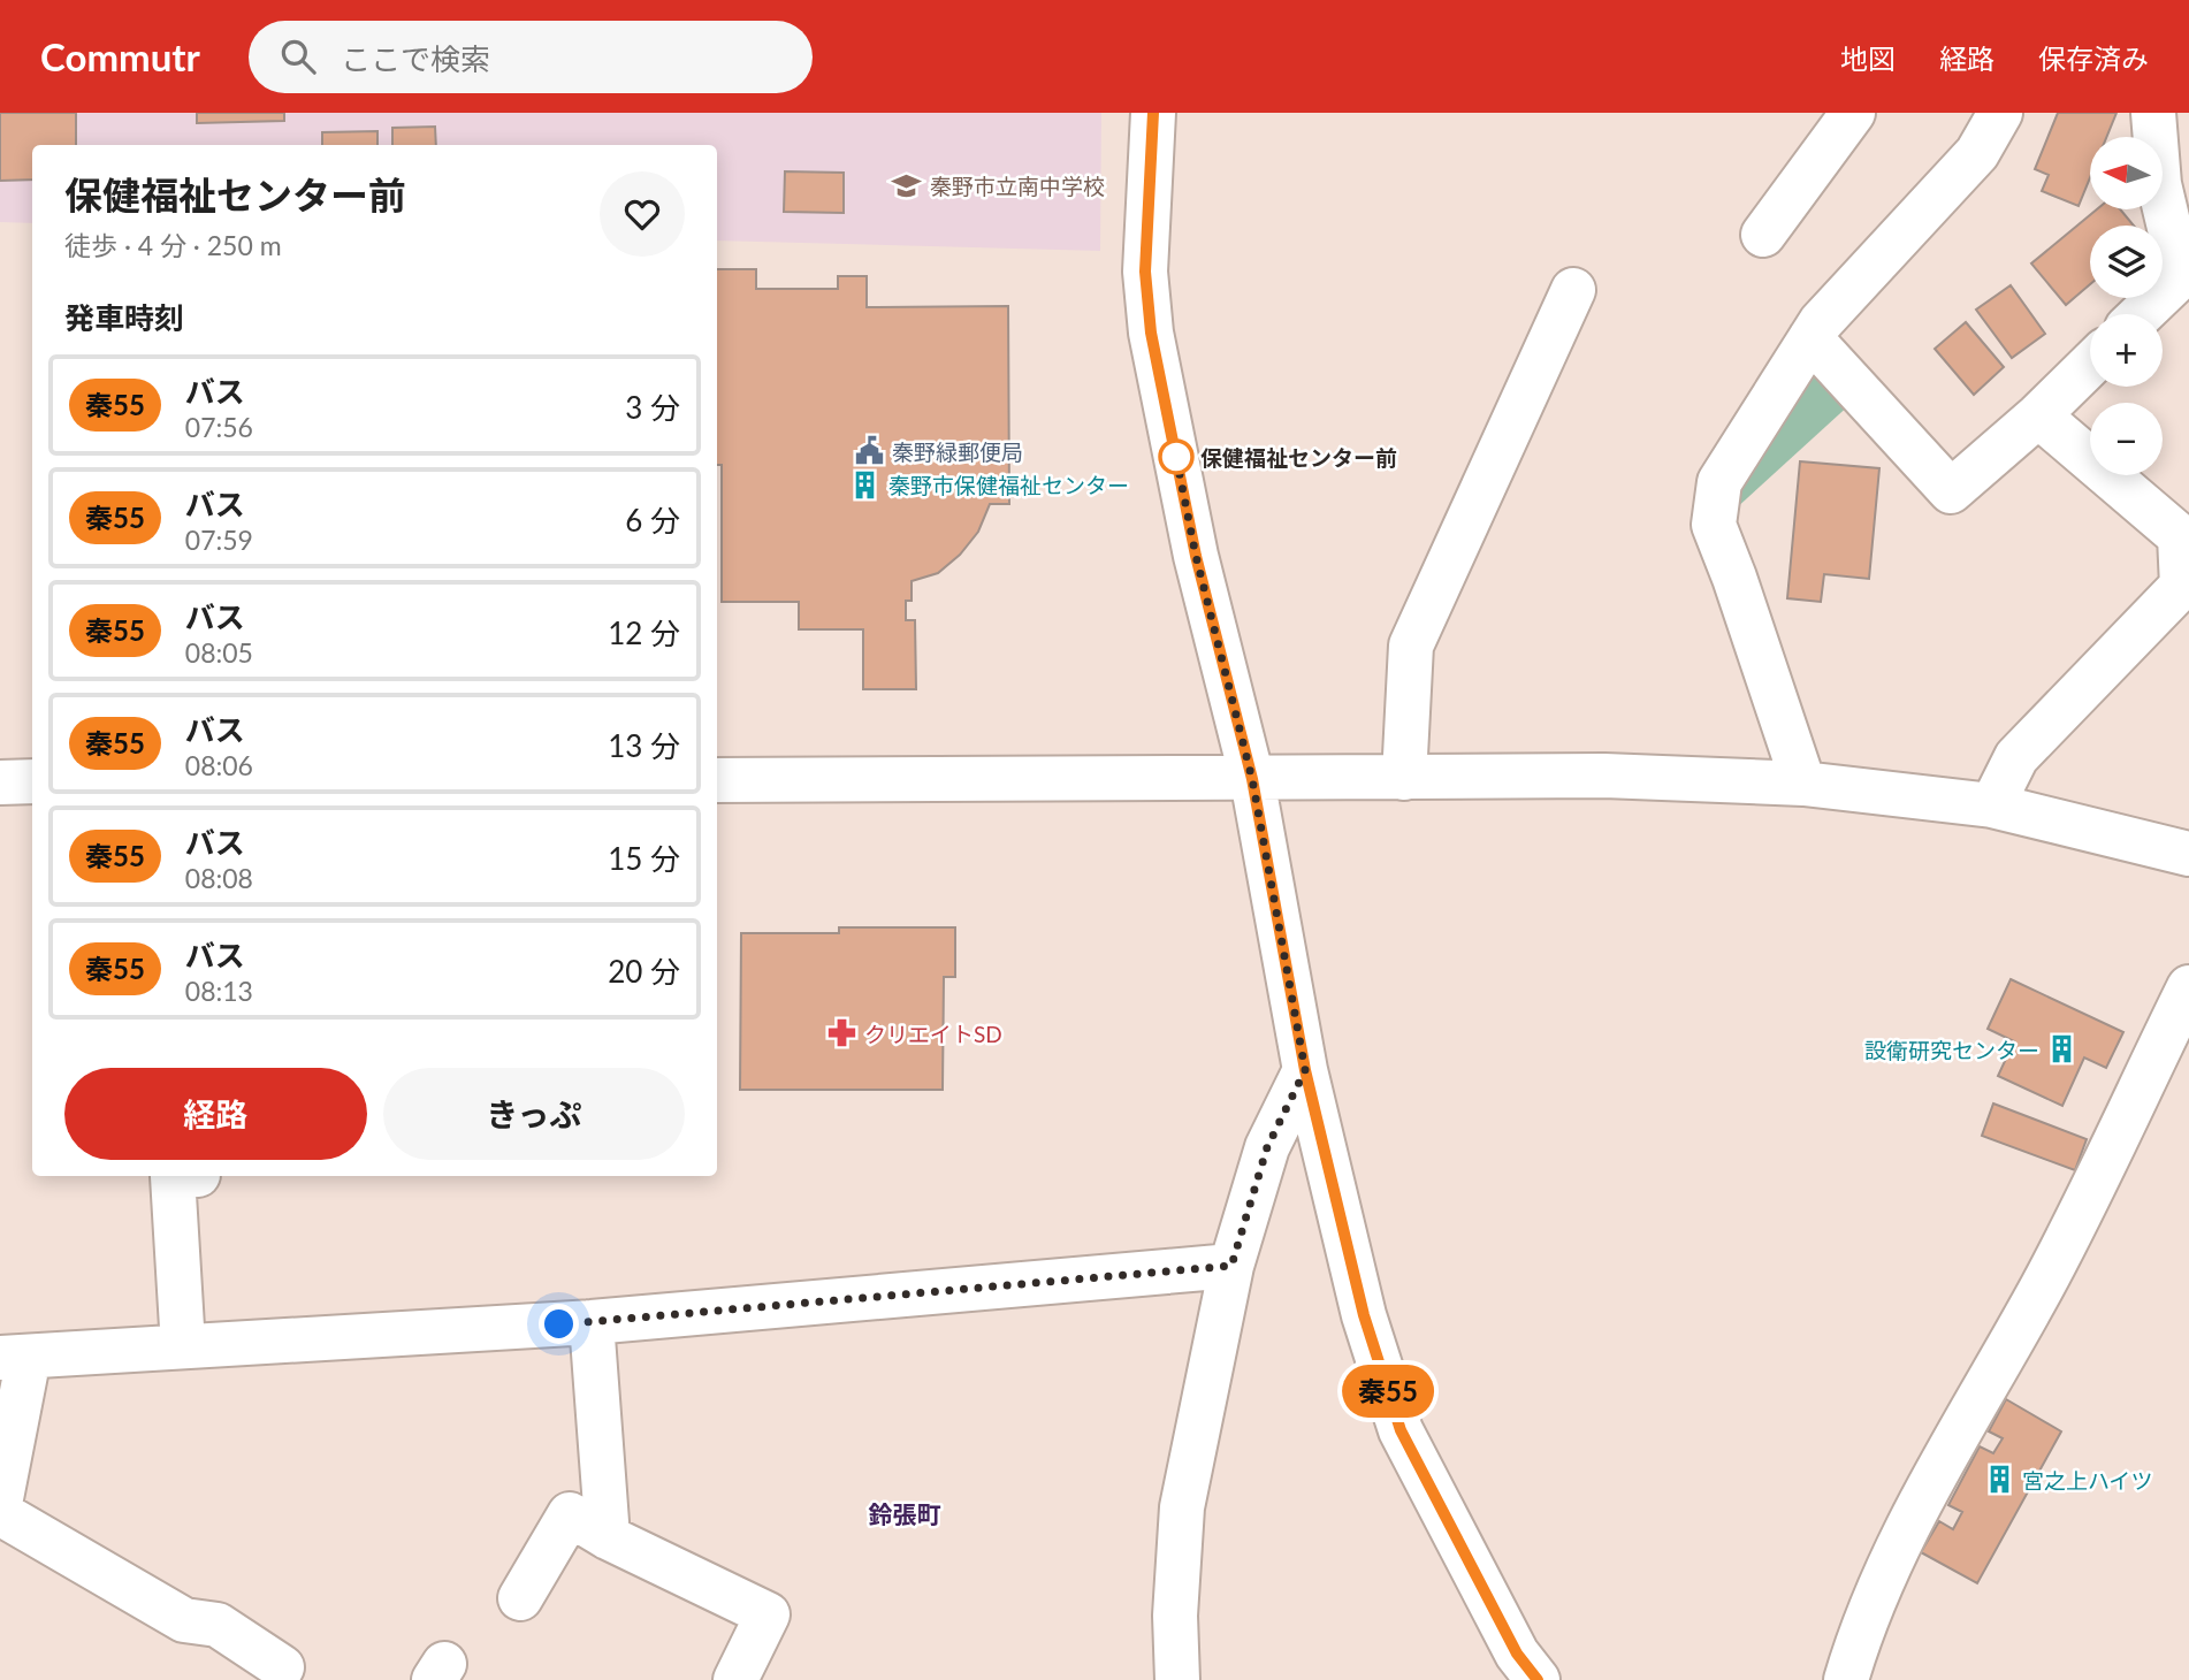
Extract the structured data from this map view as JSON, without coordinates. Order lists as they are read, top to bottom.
{
  "districts": ["鈴張町"],
  "places": {
    "school or university": ["秦野市立南中学校"],
    "public building": ["秦野緑郵便局"],
    "other": ["保健福祉センター前"],
    "building": ["秦野市保健福祉センター", "設衛研究センター", "宮之上ハイツ"],
    "pharmacy": ["クリエイトSD"]
  },
  "lines": ["bus line 秦55"],
  "north": "left",
  "page": {
    "header": "Commutr",
    "search": "ここで検索",
    "nav": ["地図", "経路", "保存済み"],
    "on_map": "秦55",
    "map_buttons": ["+", "−"],
    "heading": [
      ["保健福祉センター前", "徒歩 · 4 分 · 250 m"],
      "発車時刻"
    ],
    "list": [
      {
        "mark": "秦55",
        "name": "バス",
        "note": "07:56",
        "value": "3 分"
      },
      {
        "mark": "秦55",
        "name": "バス",
        "note": "07:59",
        "value": "6 分"
      },
      {
        "mark": "秦55",
        "name": "バス",
        "note": "08:05",
        "value": "12 分"
      },
      {
        "mark": "秦55",
        "name": "バス",
        "note": "08:06",
        "value": "13 分"
      },
      {
        "mark": "秦55",
        "name": "バス",
        "note": "08:08",
        "value": "15 分"
      },
      {
        "mark": "秦55",
        "name": "バス",
        "note": "08:13",
        "value": "20 分"
      }
    ],
    "buttons": ["経路", "きっぷ"]
  }
}
